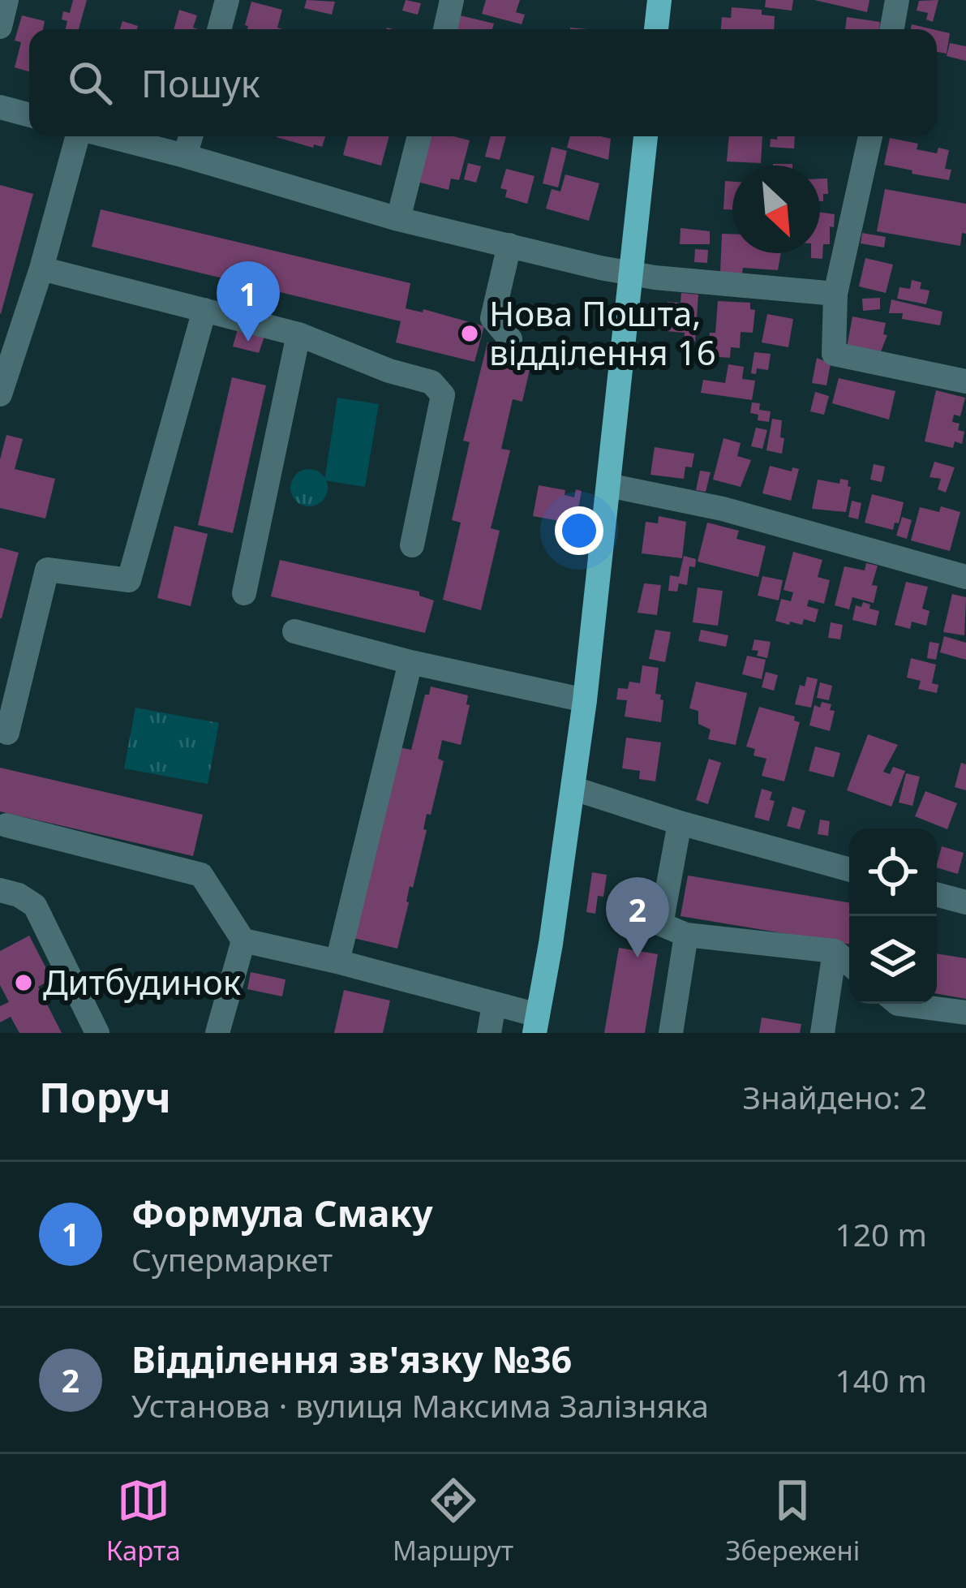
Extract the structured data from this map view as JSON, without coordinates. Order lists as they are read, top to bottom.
{
  "places": ["Нова Пошта, відділення 16", "Дитбудинок"],
  "north": "bottom right",
  "page": {
    "search": "Пошук",
    "pins": ["1", "2"],
    "heading": ["Поруч", "Знайдено: 2"],
    "list": [
      {
        "mark": "1",
        "name": "Формула Смаку",
        "note": "Супермаркет",
        "value": "120 m"
      },
      {
        "mark": "2",
        "name": "Відділення зв'язку №36",
        "note": "Установа · вулиця Максима Залізняка",
        "value": "140 m"
      }
    ],
    "nav": ["Карта", "Маршрут", "Збережені"]
  }
}
